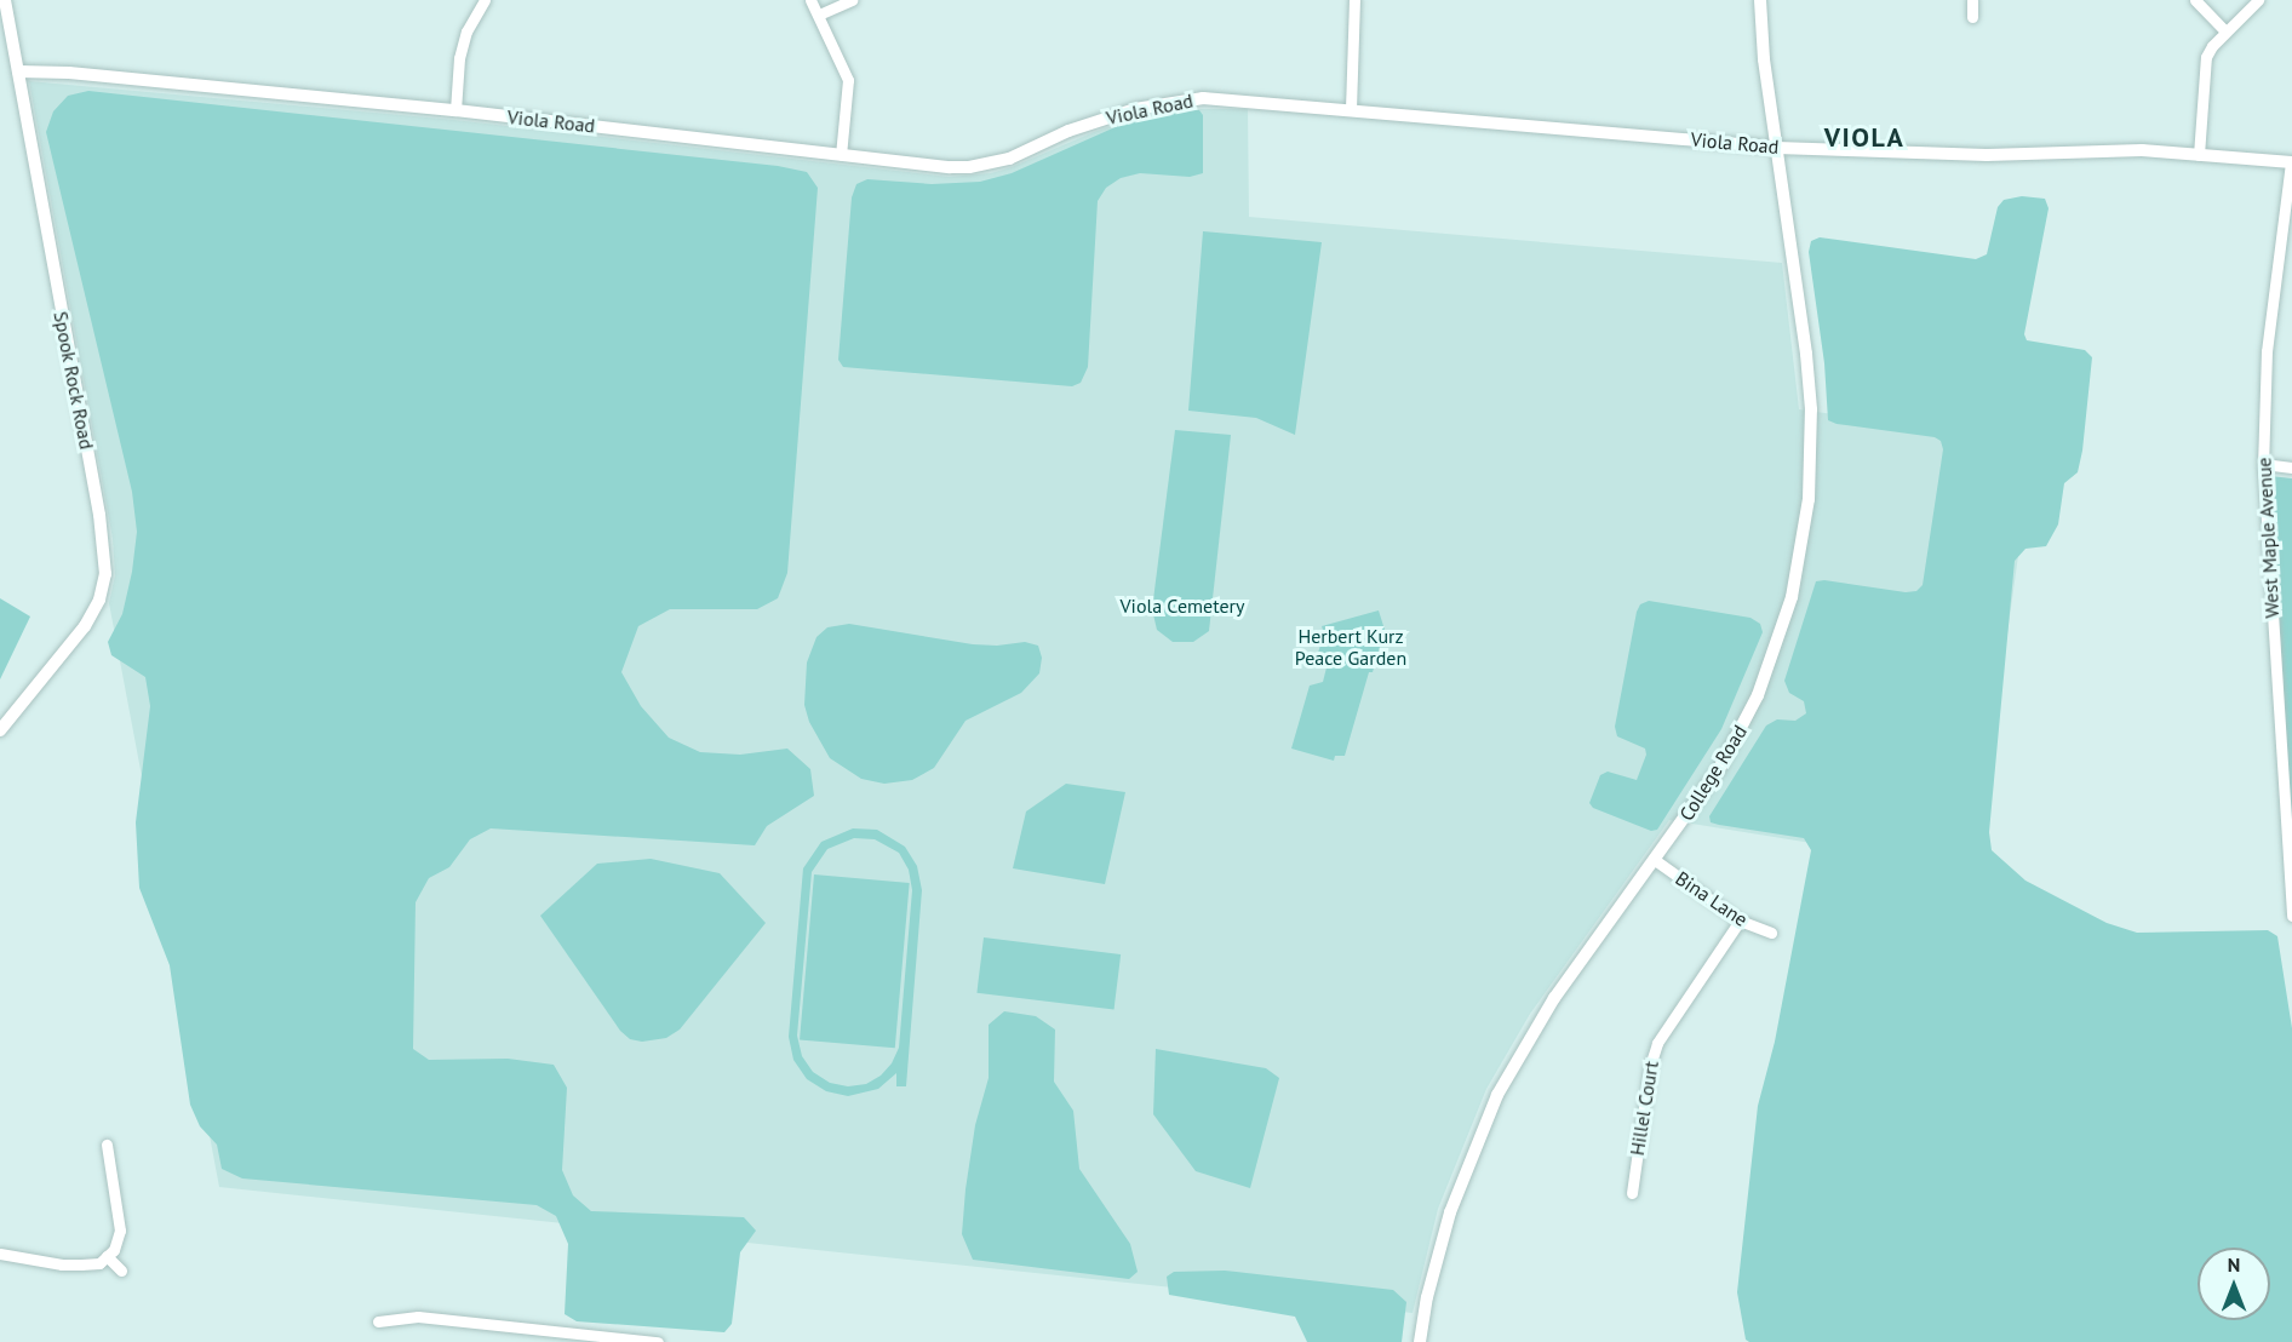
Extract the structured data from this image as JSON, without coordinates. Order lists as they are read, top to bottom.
{
  "streets": {
    "street": [
      "Viola Road",
      "Spook Rock Road",
      "West Maple Avenue",
      "College Road",
      "Bina Lane",
      "Hillel Court"
    ]
  },
  "crossings": [
    ["Viola Road", "Spook Rock Road"],
    ["Viola Road", "West Maple Avenue"],
    ["Viola Road", "College Road"],
    ["College Road", "Bina Lane"],
    ["Bina Lane", "Hillel Court"]
  ],
  "districts": ["VIOLA"],
  "parks": ["Viola Cemetery", "Herbert Kurz Peace Garden"],
  "north": "top"
}
